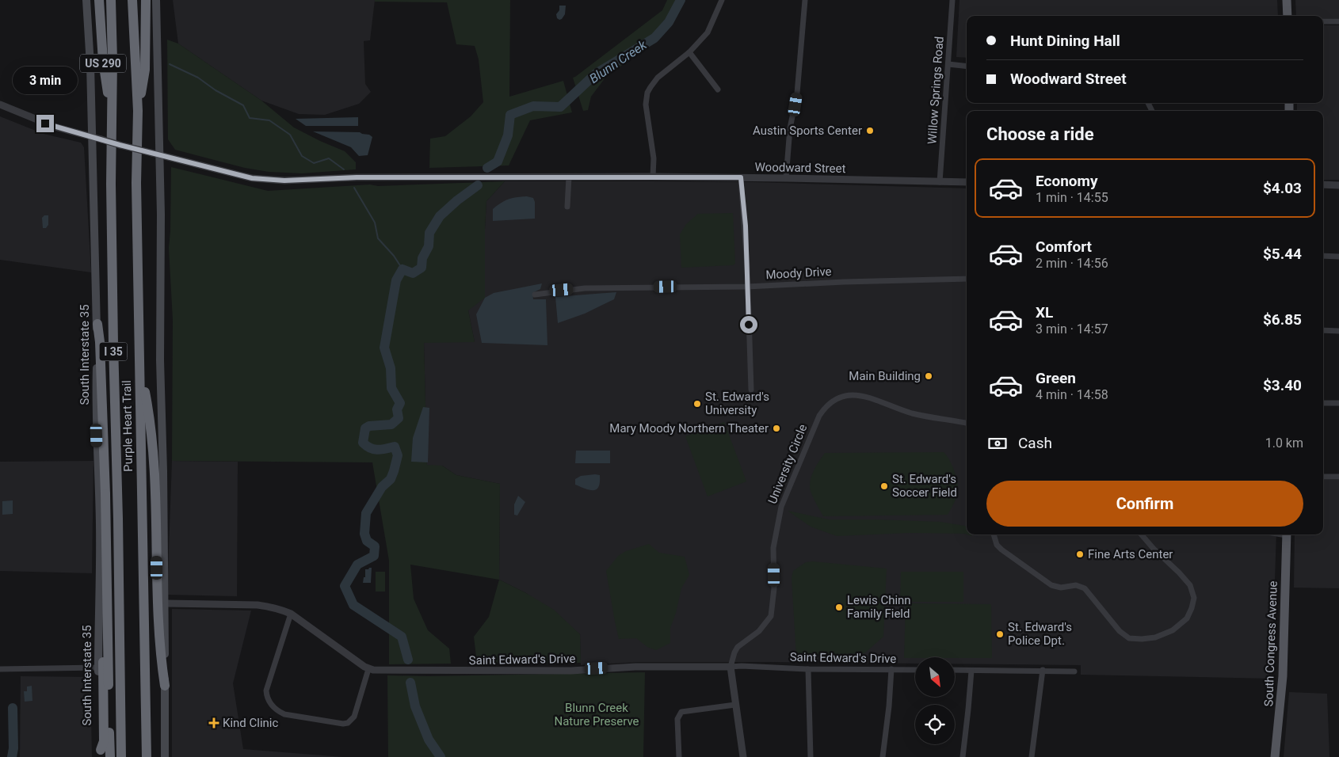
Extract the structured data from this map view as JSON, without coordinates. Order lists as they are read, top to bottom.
{
  "streets": {
    "highway": ["US 290", "I 35", "Purple Heart Trail"],
    "main road": ["South Interstate 35", "South Congress Avenue"],
    "street": [
      "Willow Springs Road",
      "Woodward Street",
      "Moody Drive",
      "University Circle",
      "Saint Edward's Drive"
    ]
  },
  "crossings": [
    ["US 290", "Purple Heart Trail"],
    ["Willow Springs Road", "Woodward Street"],
    ["Woodward Street", "South Interstate 35"],
    ["University Circle", "Saint Edward's Drive"]
  ],
  "water": ["Blunn Creek"],
  "parks": ["Blunn Creek Nature Preserve"],
  "places": {
    "other": [
      "Austin Sports Center",
      "Main Building",
      "St. Edward's University",
      "Mary Moody Northern Theater",
      "St. Edward's Soccer Field",
      "Fine Arts Center",
      "Lewis Chinn Family Field",
      "St. Edward's Police Dpt."
    ],
    "health": ["Kind Clinic"]
  },
  "north": "bottom right",
  "page": {
    "banner": ["Hunt Dining Hall", "Woodward Street"],
    "bubble": "3 min",
    "heading": "Choose a ride",
    "list": [
      {
        "name": "Economy",
        "note": "1 min · 14:55",
        "value": "$4.03"
      },
      {
        "name": "Comfort",
        "note": "2 min · 14:56",
        "value": "$5.44"
      },
      {
        "name": "XL",
        "note": "3 min · 14:57",
        "value": "$6.85"
      },
      {
        "name": "Green",
        "note": "4 min · 14:58",
        "value": "$3.40"
      }
    ],
    "pay": ["Cash", "1.0 km"],
    "buttons": "Confirm"
  }
}
